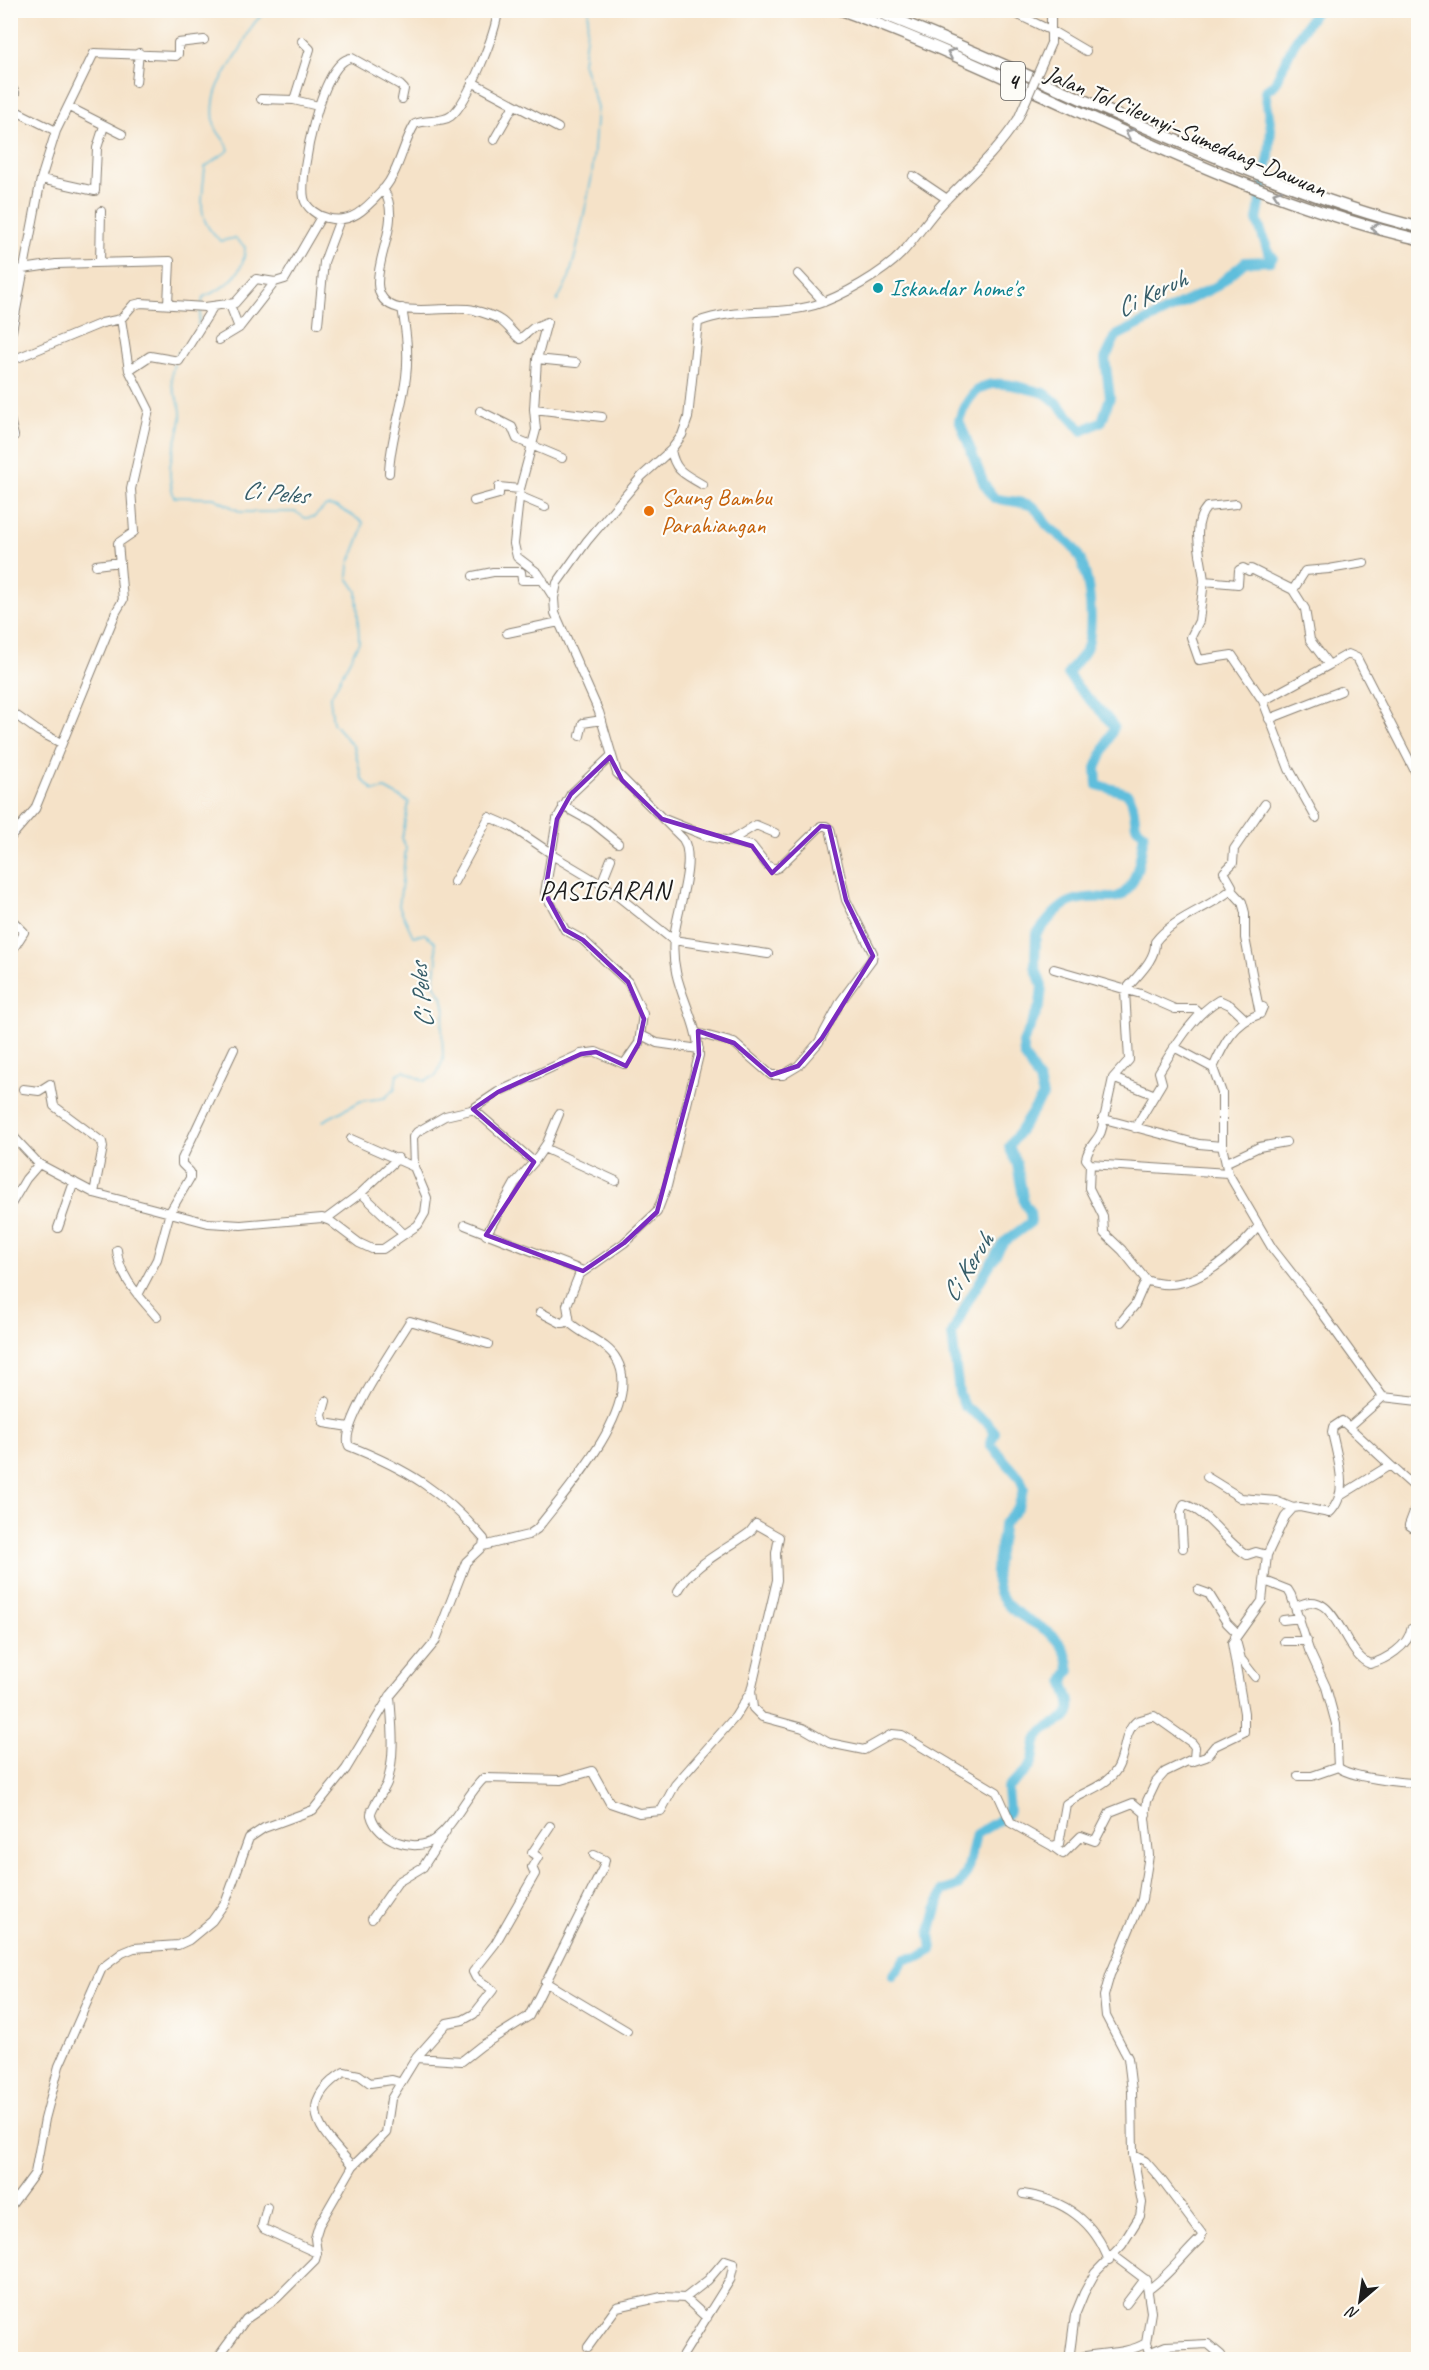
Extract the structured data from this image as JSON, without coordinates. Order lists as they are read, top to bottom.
{
  "streets": {
    "highway": ["4", "Jalan Tol Cileunyi–Sumedang–Dawuan"]
  },
  "districts": ["PASIGARAN"],
  "water": ["Ci Keruh", "Ci Peles"],
  "places": ["Iskandar home's", "Saung Bambu Parahiangan"],
  "north": "bottom left"
}
